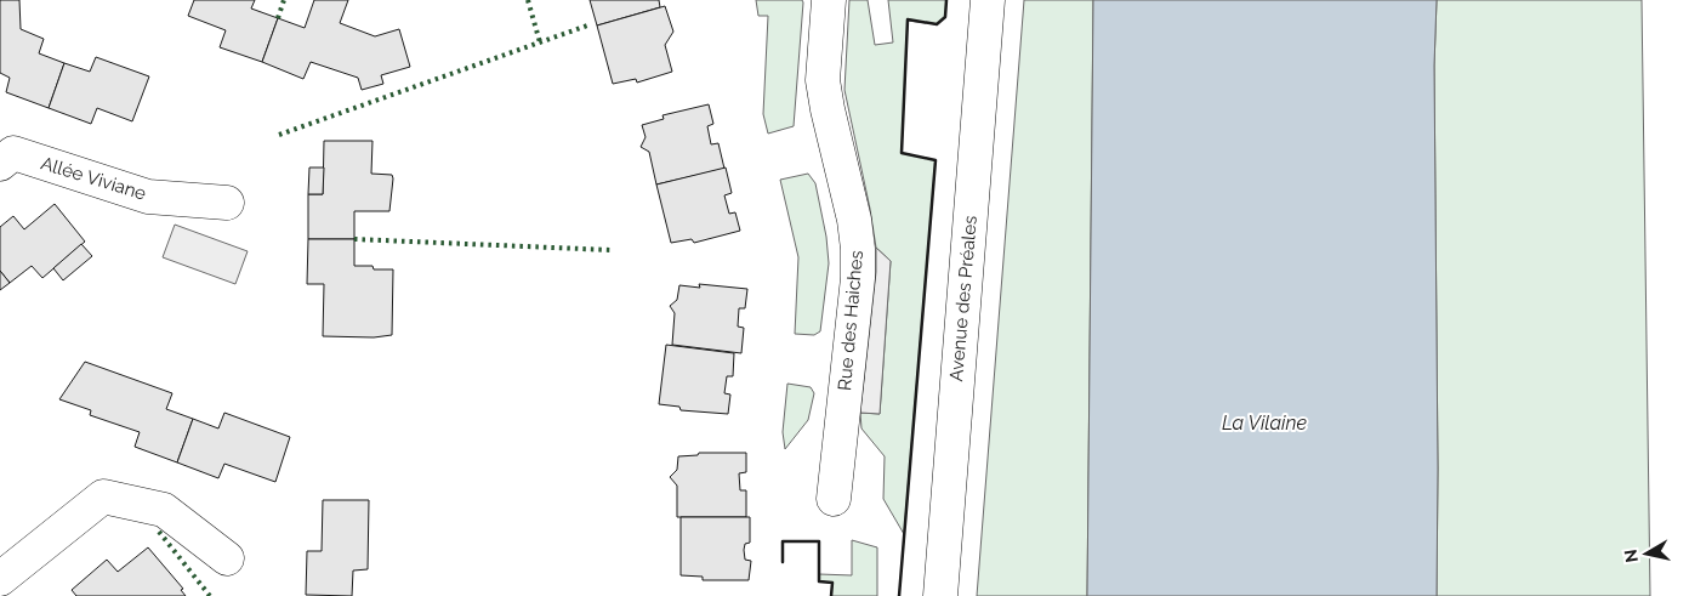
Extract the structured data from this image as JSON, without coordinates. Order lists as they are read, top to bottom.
{
  "streets": {
    "street": ["Allée Viviane", "Avenue des Préales", "Rue des Haiches"]
  },
  "water": ["La Vilaine"],
  "north": "left"
}
